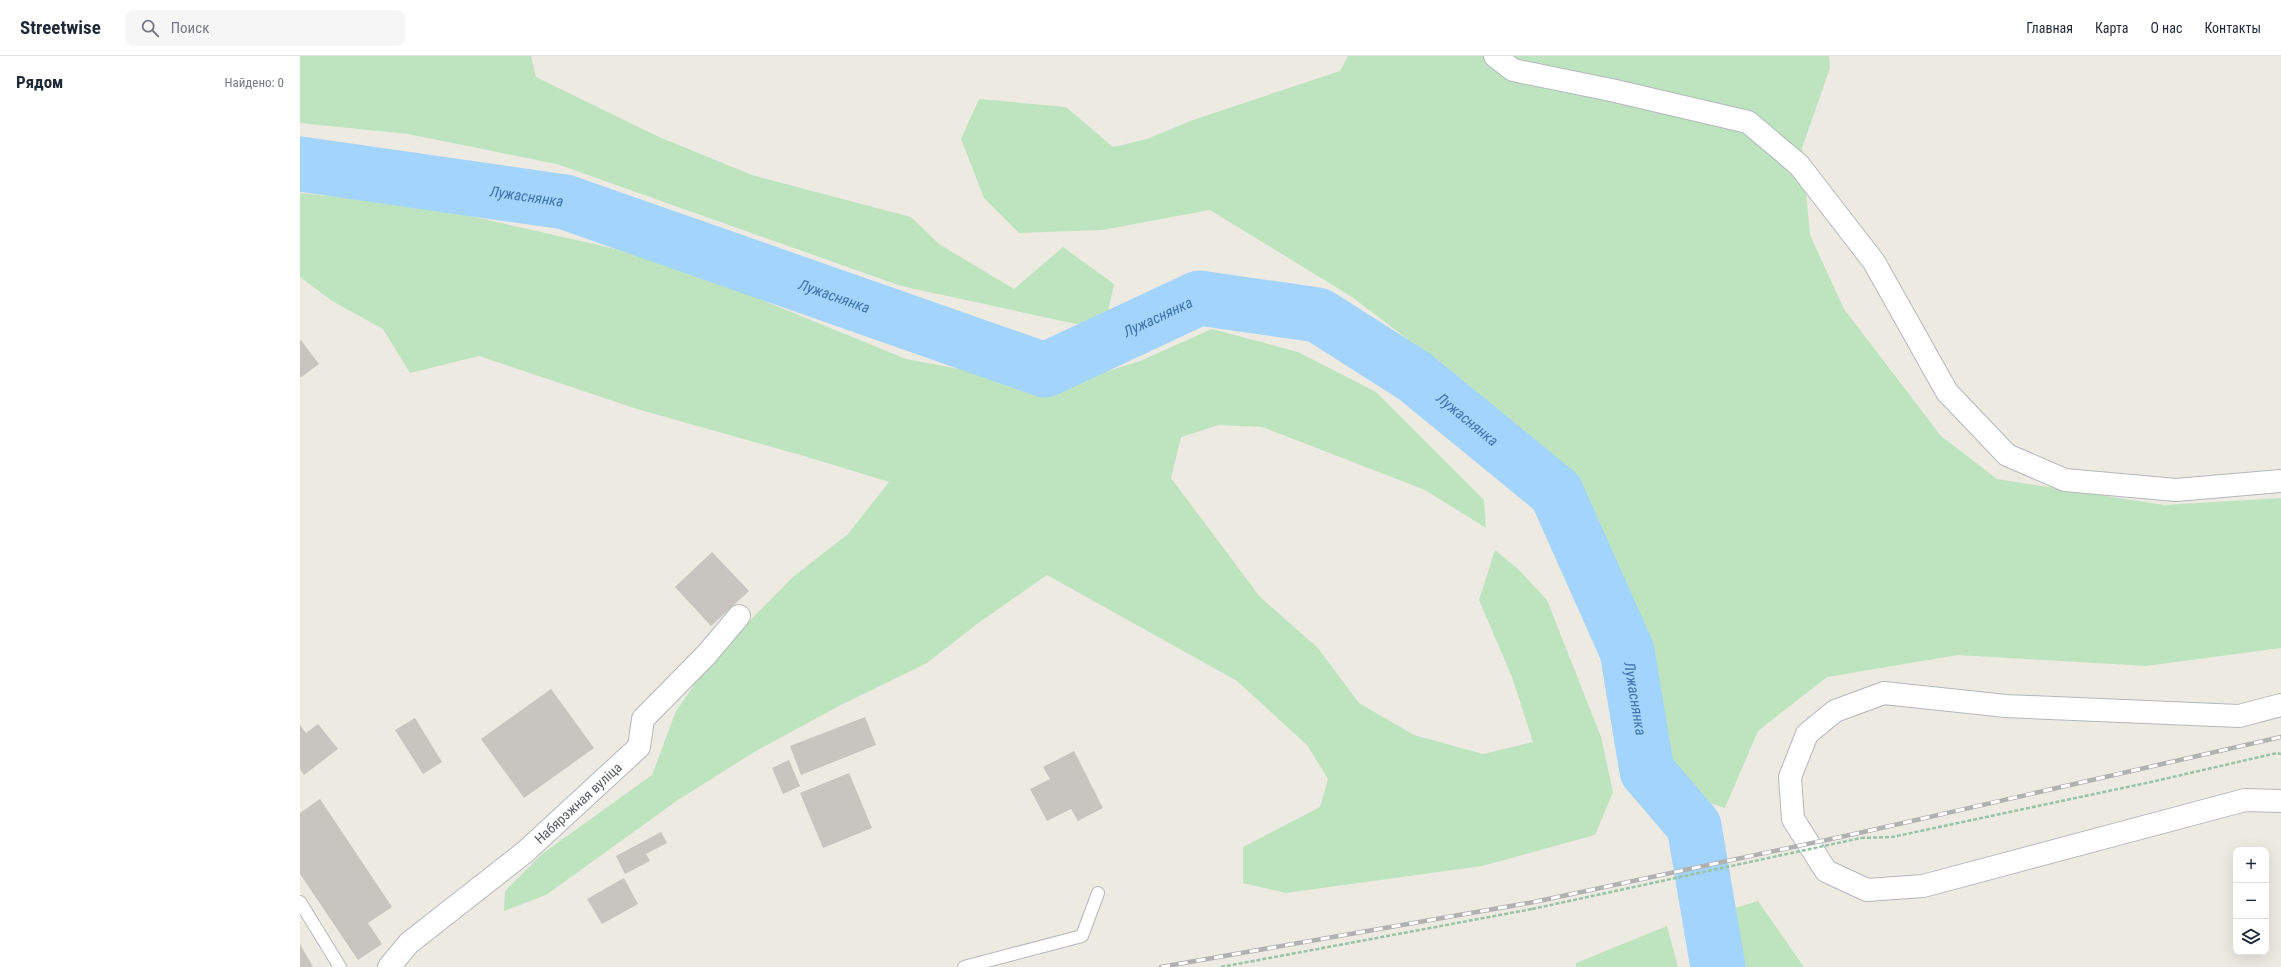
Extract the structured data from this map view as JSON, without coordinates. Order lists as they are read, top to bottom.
{
  "streets": {
    "street": ["Набярэжная вуліца"]
  },
  "water": ["Лужаснянка"],
  "page": {
    "header": "Streetwise",
    "search": "Поиск",
    "nav": [
      "Главная",
      "Карта",
      "О нас",
      "Контакты"
    ],
    "heading": ["Рядом", "Найдено: 0"],
    "map_buttons": ["+", "−"]
  }
}
